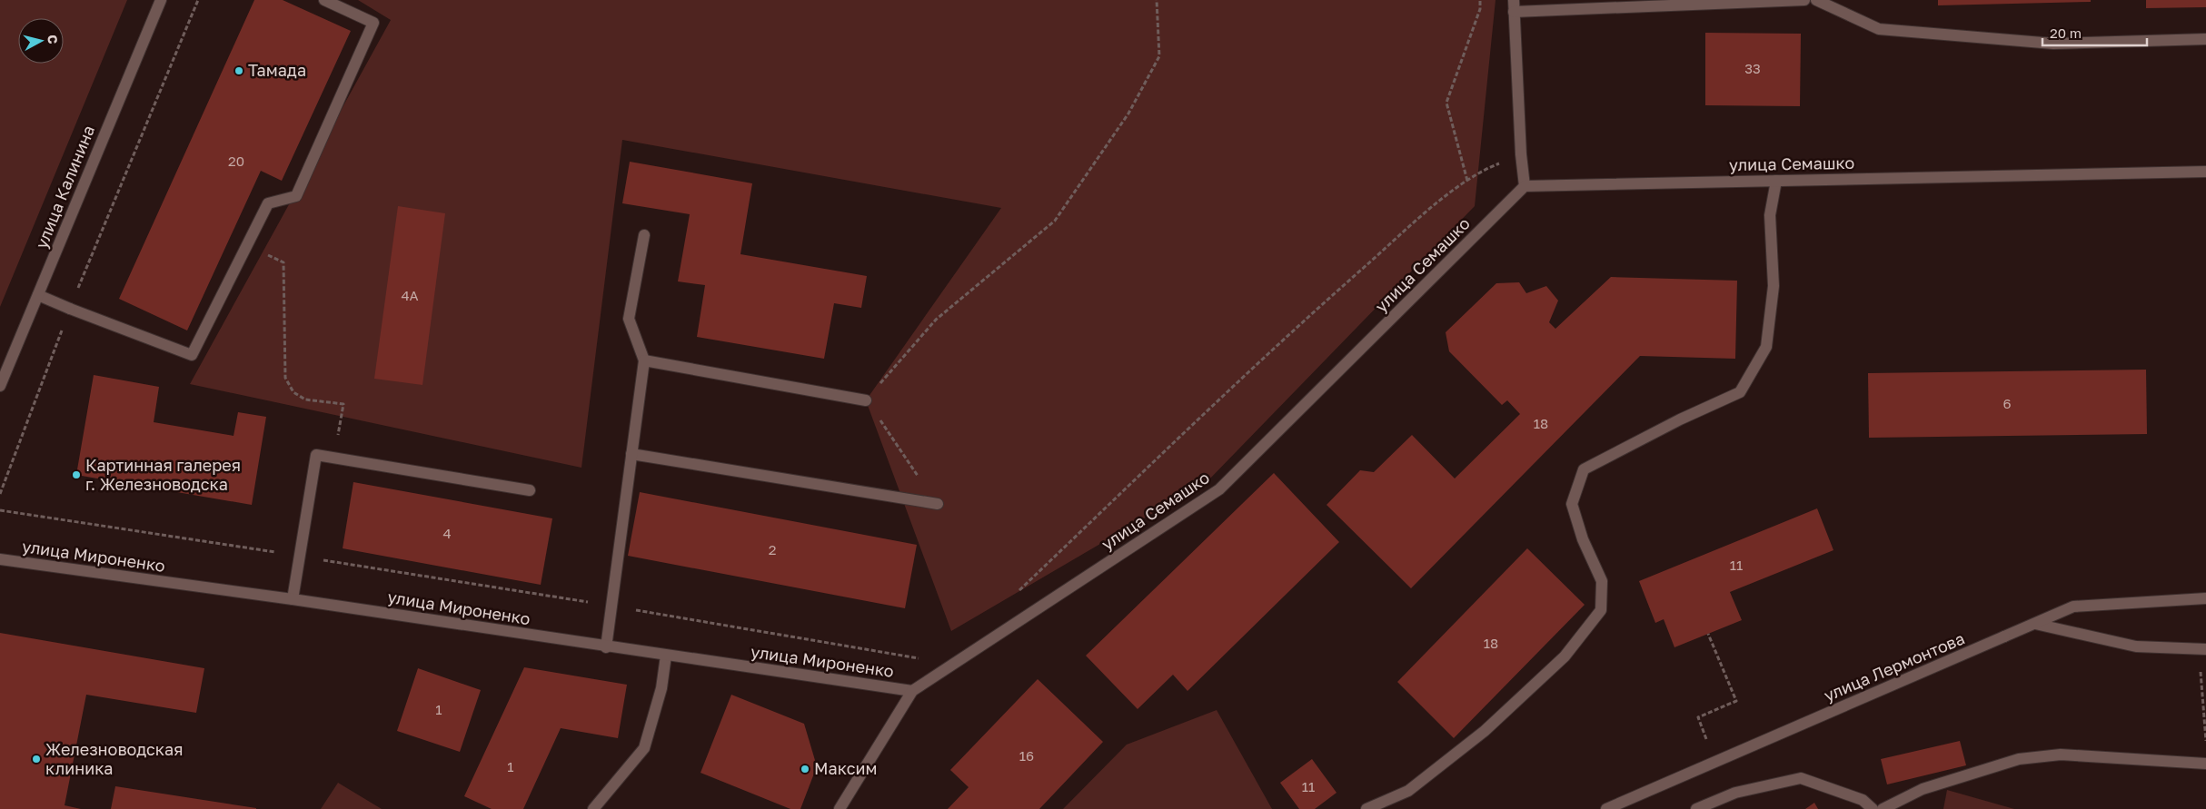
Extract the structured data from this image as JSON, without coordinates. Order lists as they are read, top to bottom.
{
  "streets": {
    "street": [
      "улица Семашко",
      "улица Калинина",
      "улица Мироненко",
      "улица Лермонтова"
    ]
  },
  "crossings": [
    ["улица Семашко", "улица Мироненко"]
  ],
  "places": [
    "Тамада",
    "Картинная галерея г. Железноводска",
    "Железноводская клиника",
    "Максим"
  ],
  "house_numbers": [
    "33",
    "20",
    "4А",
    "6",
    "18",
    "4",
    "2",
    "11",
    "18",
    "1",
    "16",
    "1",
    "11"
  ],
  "scale_bar": "20 m",
  "north": "right"
}
